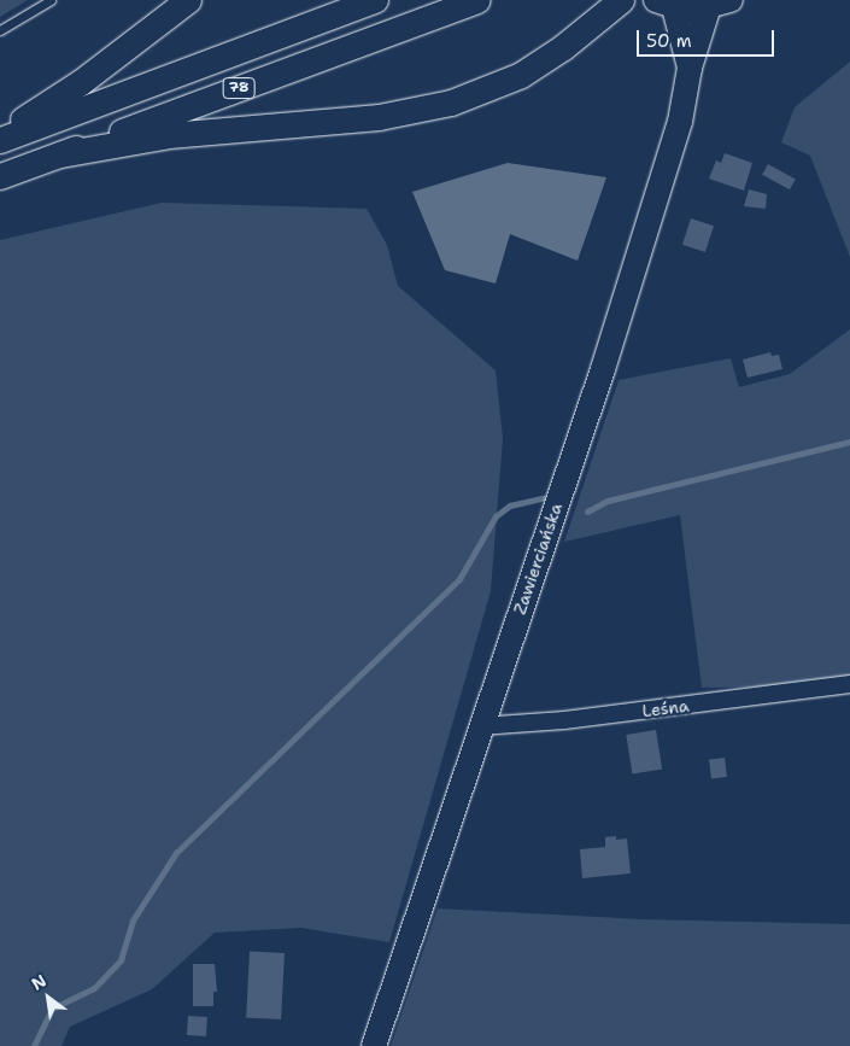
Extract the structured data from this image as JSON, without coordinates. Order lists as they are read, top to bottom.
{
  "streets": {
    "main road": ["78", "Zawierciańska"],
    "street": ["Leśna"]
  },
  "crossings": [
    ["Zawierciańska", "Leśna"]
  ],
  "scale_bar": "50 m",
  "north": "top left"
}
